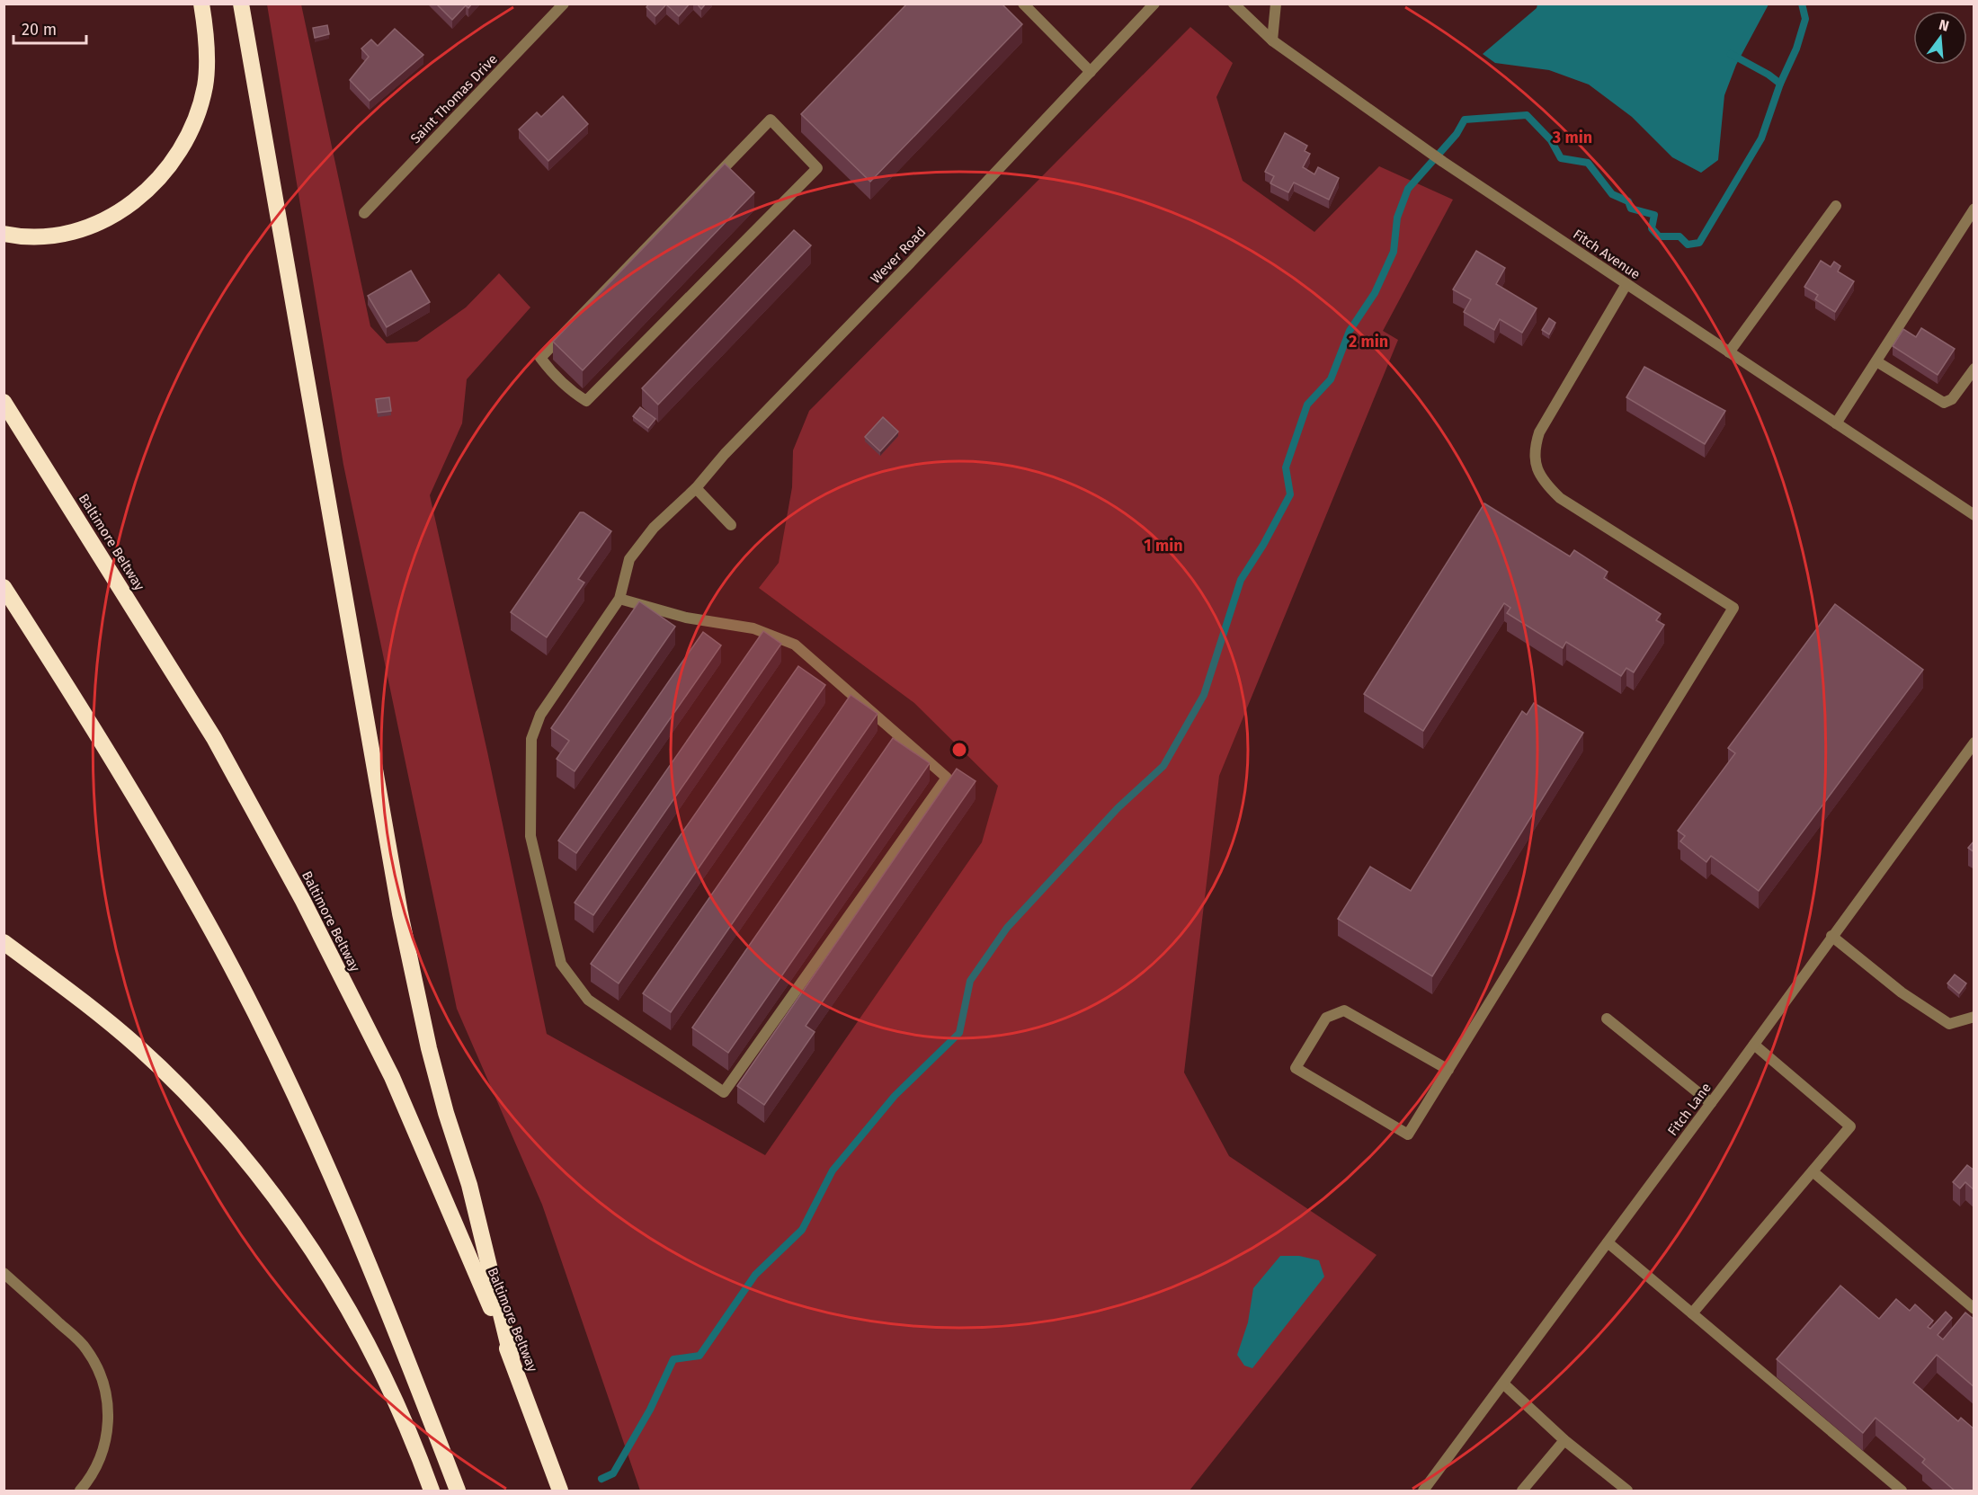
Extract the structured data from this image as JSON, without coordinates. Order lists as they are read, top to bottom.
{
  "streets": {
    "highway": ["Baltimore Beltway"],
    "street": [
      "Saint Thomas Drive",
      "Fitch Avenue",
      "Wever Road",
      "Fitch Lane"
    ]
  },
  "scale_bar": "20 m",
  "north": "top",
  "rings": ["3 min", "2 min", "1 min"]
}
